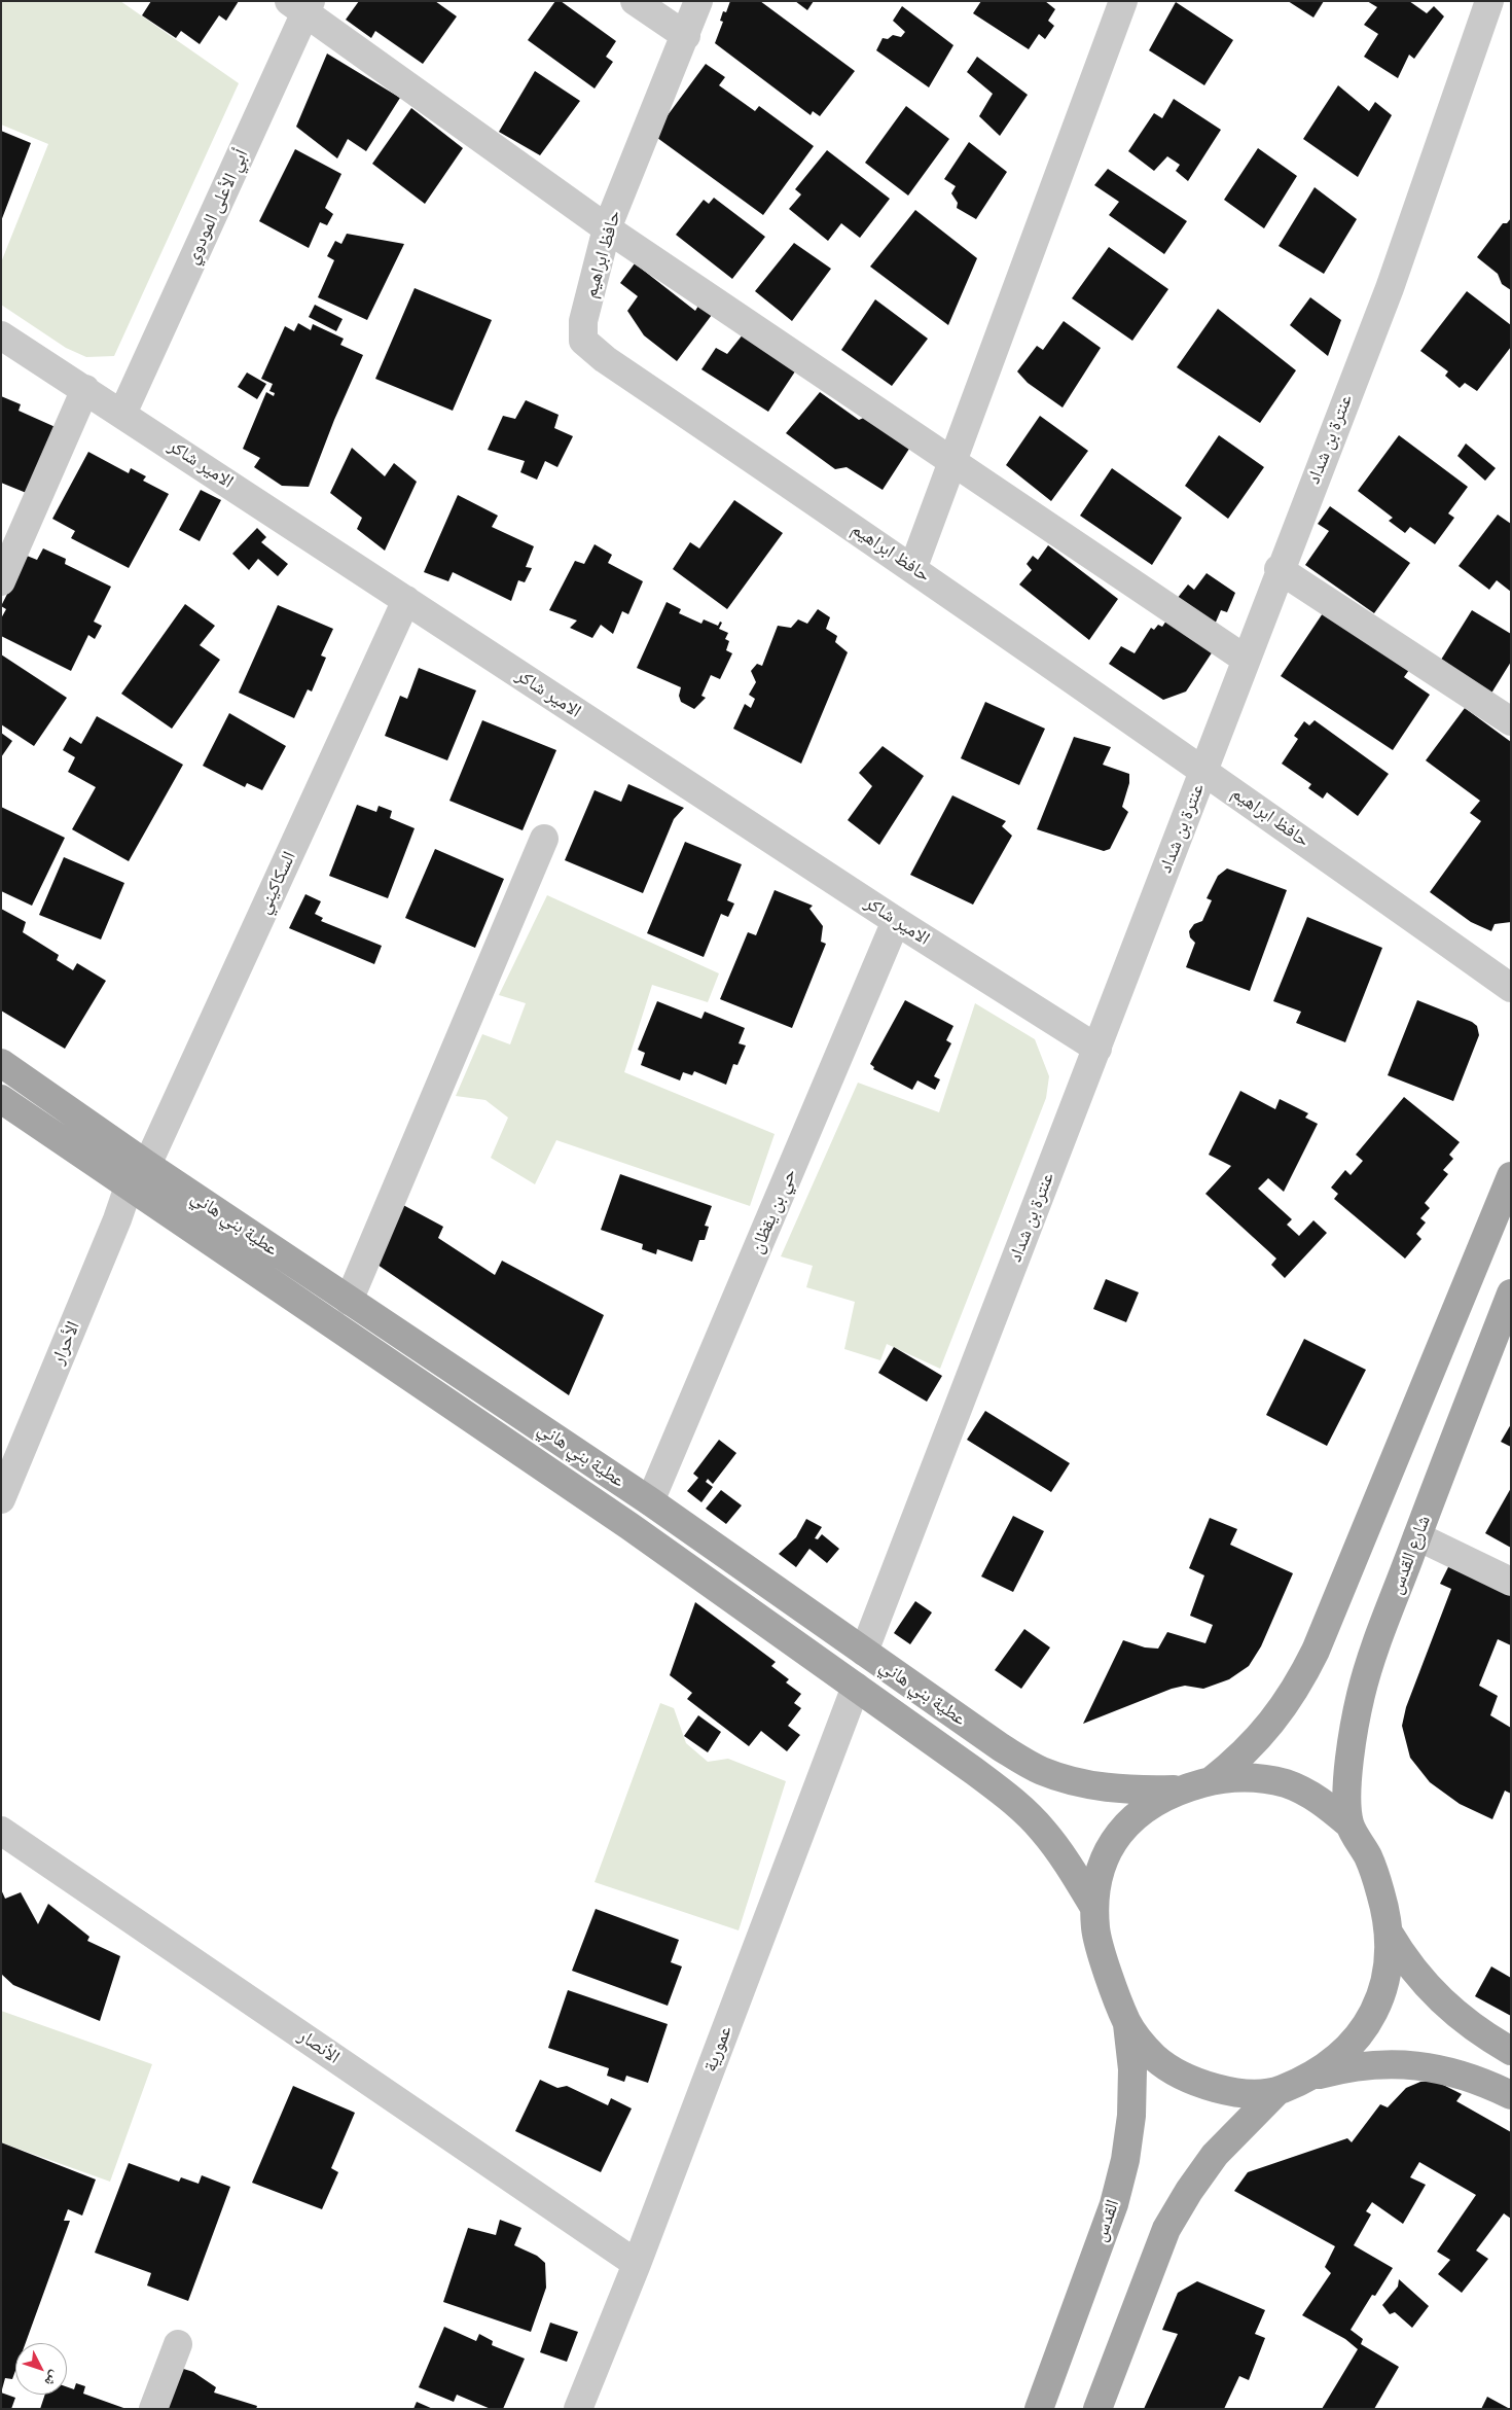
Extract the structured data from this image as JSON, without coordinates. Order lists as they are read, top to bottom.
{
  "streets": {
    "main road": ["عطية بني هاني", "شارع القدس", "القدس"],
    "street": [
      "أبي الأعلى المودوي",
      "حافظ ابراهيم",
      "عنترة بن شداد",
      "الامير شاكر",
      "السكاكيني",
      "حي بن يقظان",
      "الأحرار",
      "الأنصار",
      "عمورية"
    ]
  },
  "crossings": [
    ["أبي الأعلى المودوي", "الامير شاكر"],
    ["حافظ ابراهيم", "عنترة بن شداد"],
    ["عنترة بن شداد", "الامير شاكر"],
    ["عنترة بن شداد", "عطية بني هاني"],
    ["الامير شاكر", "السكاكيني"],
    ["الامير شاكر", "حي بن يقظان"],
    ["السكاكيني", "عطية بني هاني"],
    ["حي بن يقظان", "عطية بني هاني"],
    ["الأنصار", "عمورية"]
  ],
  "north": "bottom right"
}
